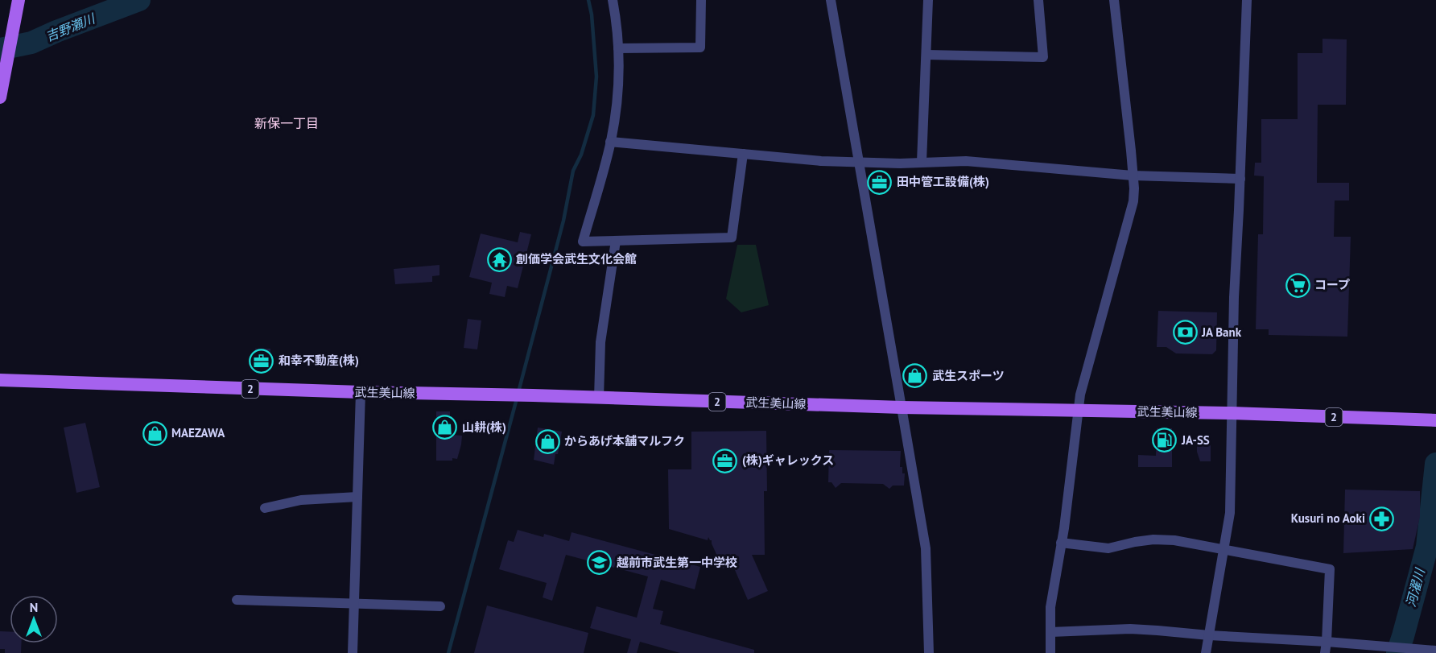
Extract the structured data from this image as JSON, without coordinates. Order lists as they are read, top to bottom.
{
  "streets": {
    "main road": ["2", "武生美山線"]
  },
  "districts": ["新保一丁目"],
  "water": ["吉野瀬川", "河濯川"],
  "places": {
    "office": ["田中管工設備(株)", "和幸不動産(株)", "(株)ギャレックス"],
    "temple": ["創価学会武生文化会館"],
    "supermarket": ["コープ"],
    "bank": ["JA Bank"],
    "shop": [
      "武生スポーツ",
      "山耕(株)",
      "MAEZAWA",
      "からあげ本舗マルフク"
    ],
    "fuel station": ["JA-SS"],
    "pharmacy": ["Kusuri no Aoki"],
    "school or university": ["越前市武生第一中学校"]
  },
  "north": "top"
}
